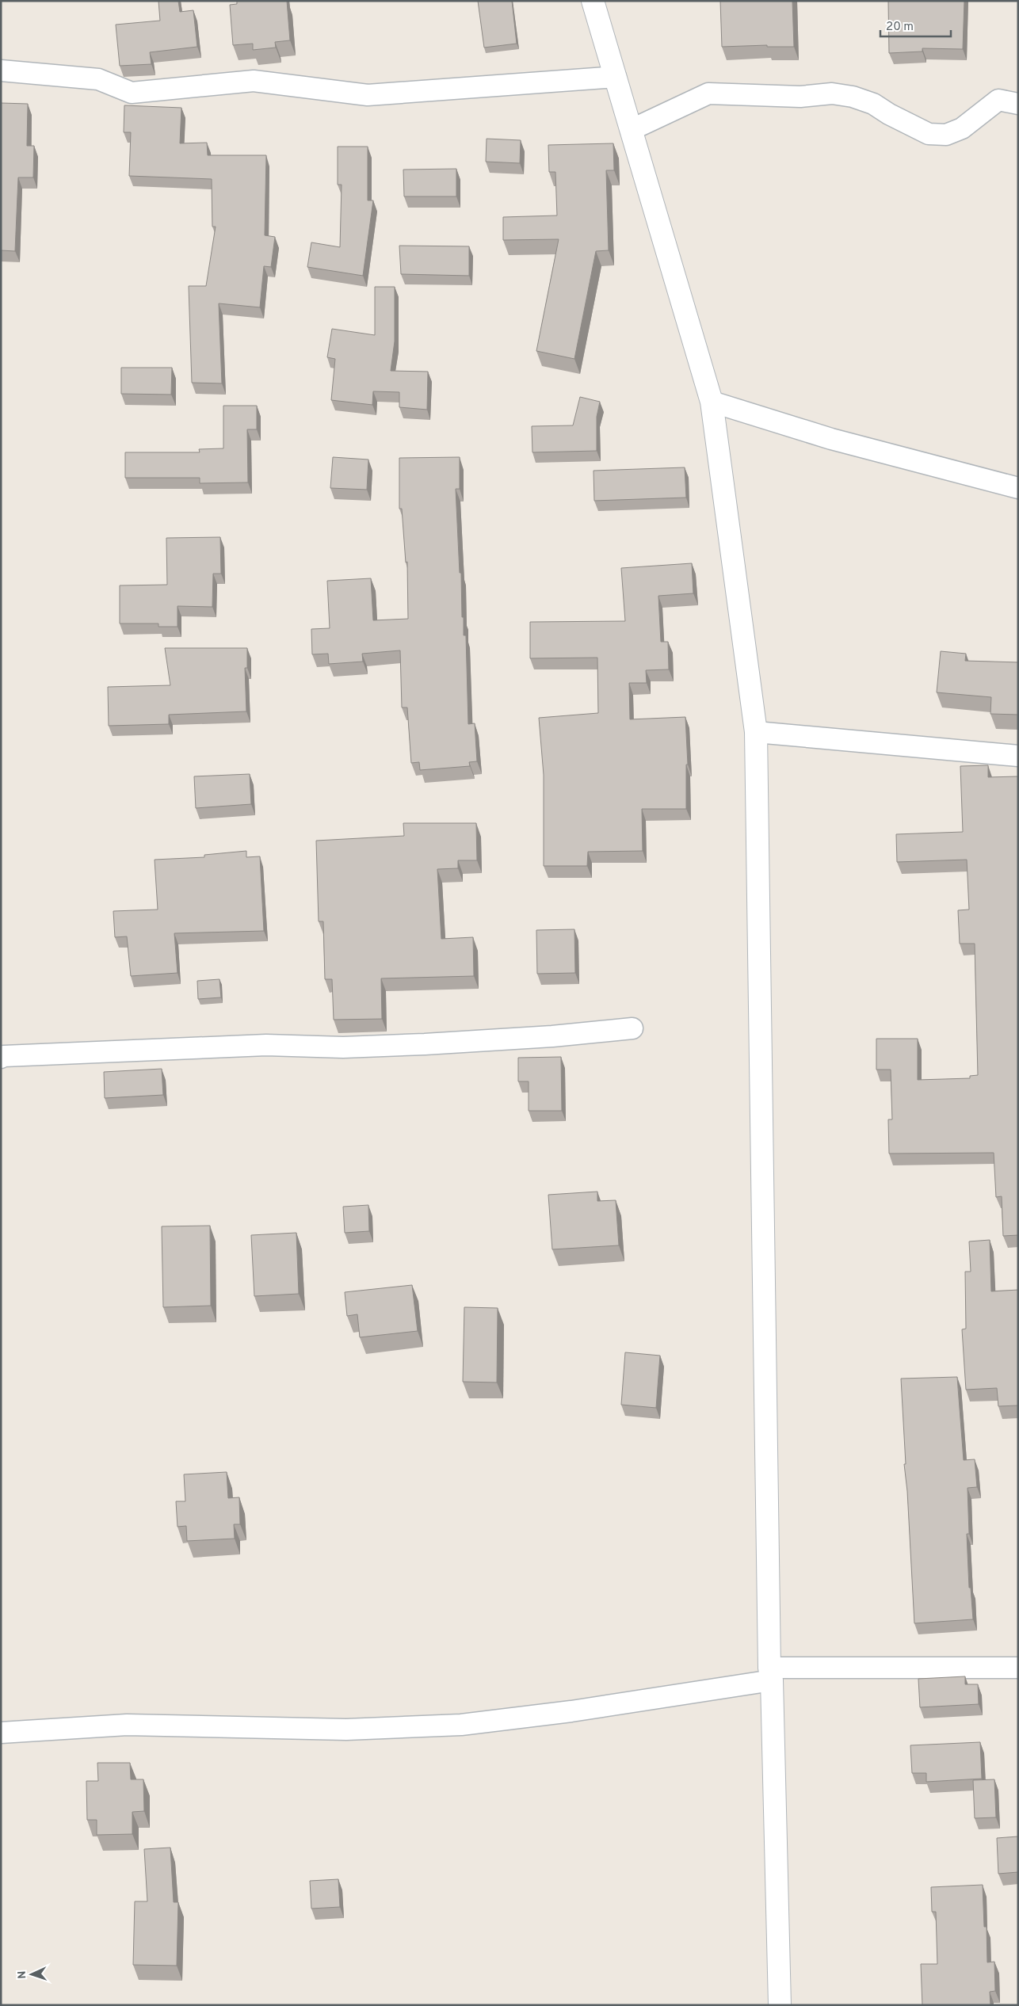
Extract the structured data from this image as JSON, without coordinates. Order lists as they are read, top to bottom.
{
  "scale_bar": "20 m",
  "north": "left"
}
